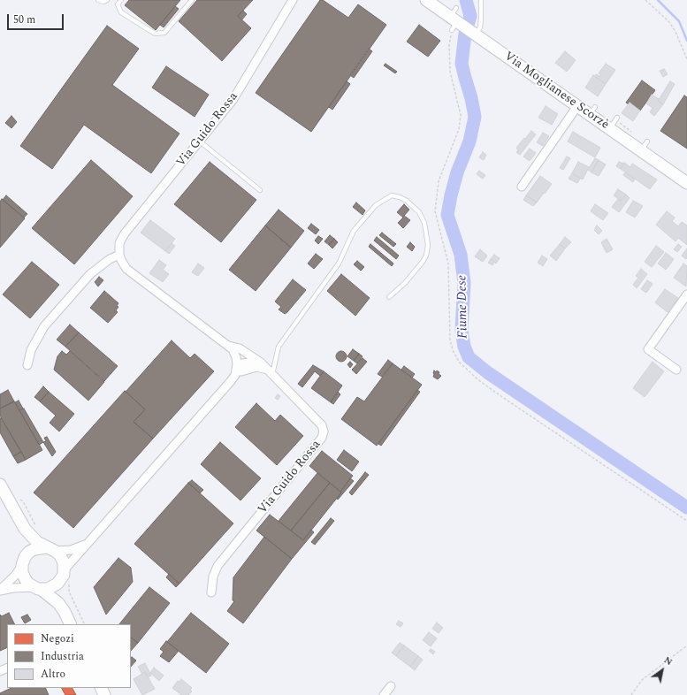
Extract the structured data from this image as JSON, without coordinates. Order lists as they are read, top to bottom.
{
  "streets": {
    "main road": ["Via Moglianese Scorzè"],
    "street": ["Via Guido Rossa"]
  },
  "water": ["Fiume Dese"],
  "legend": ["Negozi", "Industria", "Altro"],
  "scale_bar": "50 m",
  "north": "top right"
}
